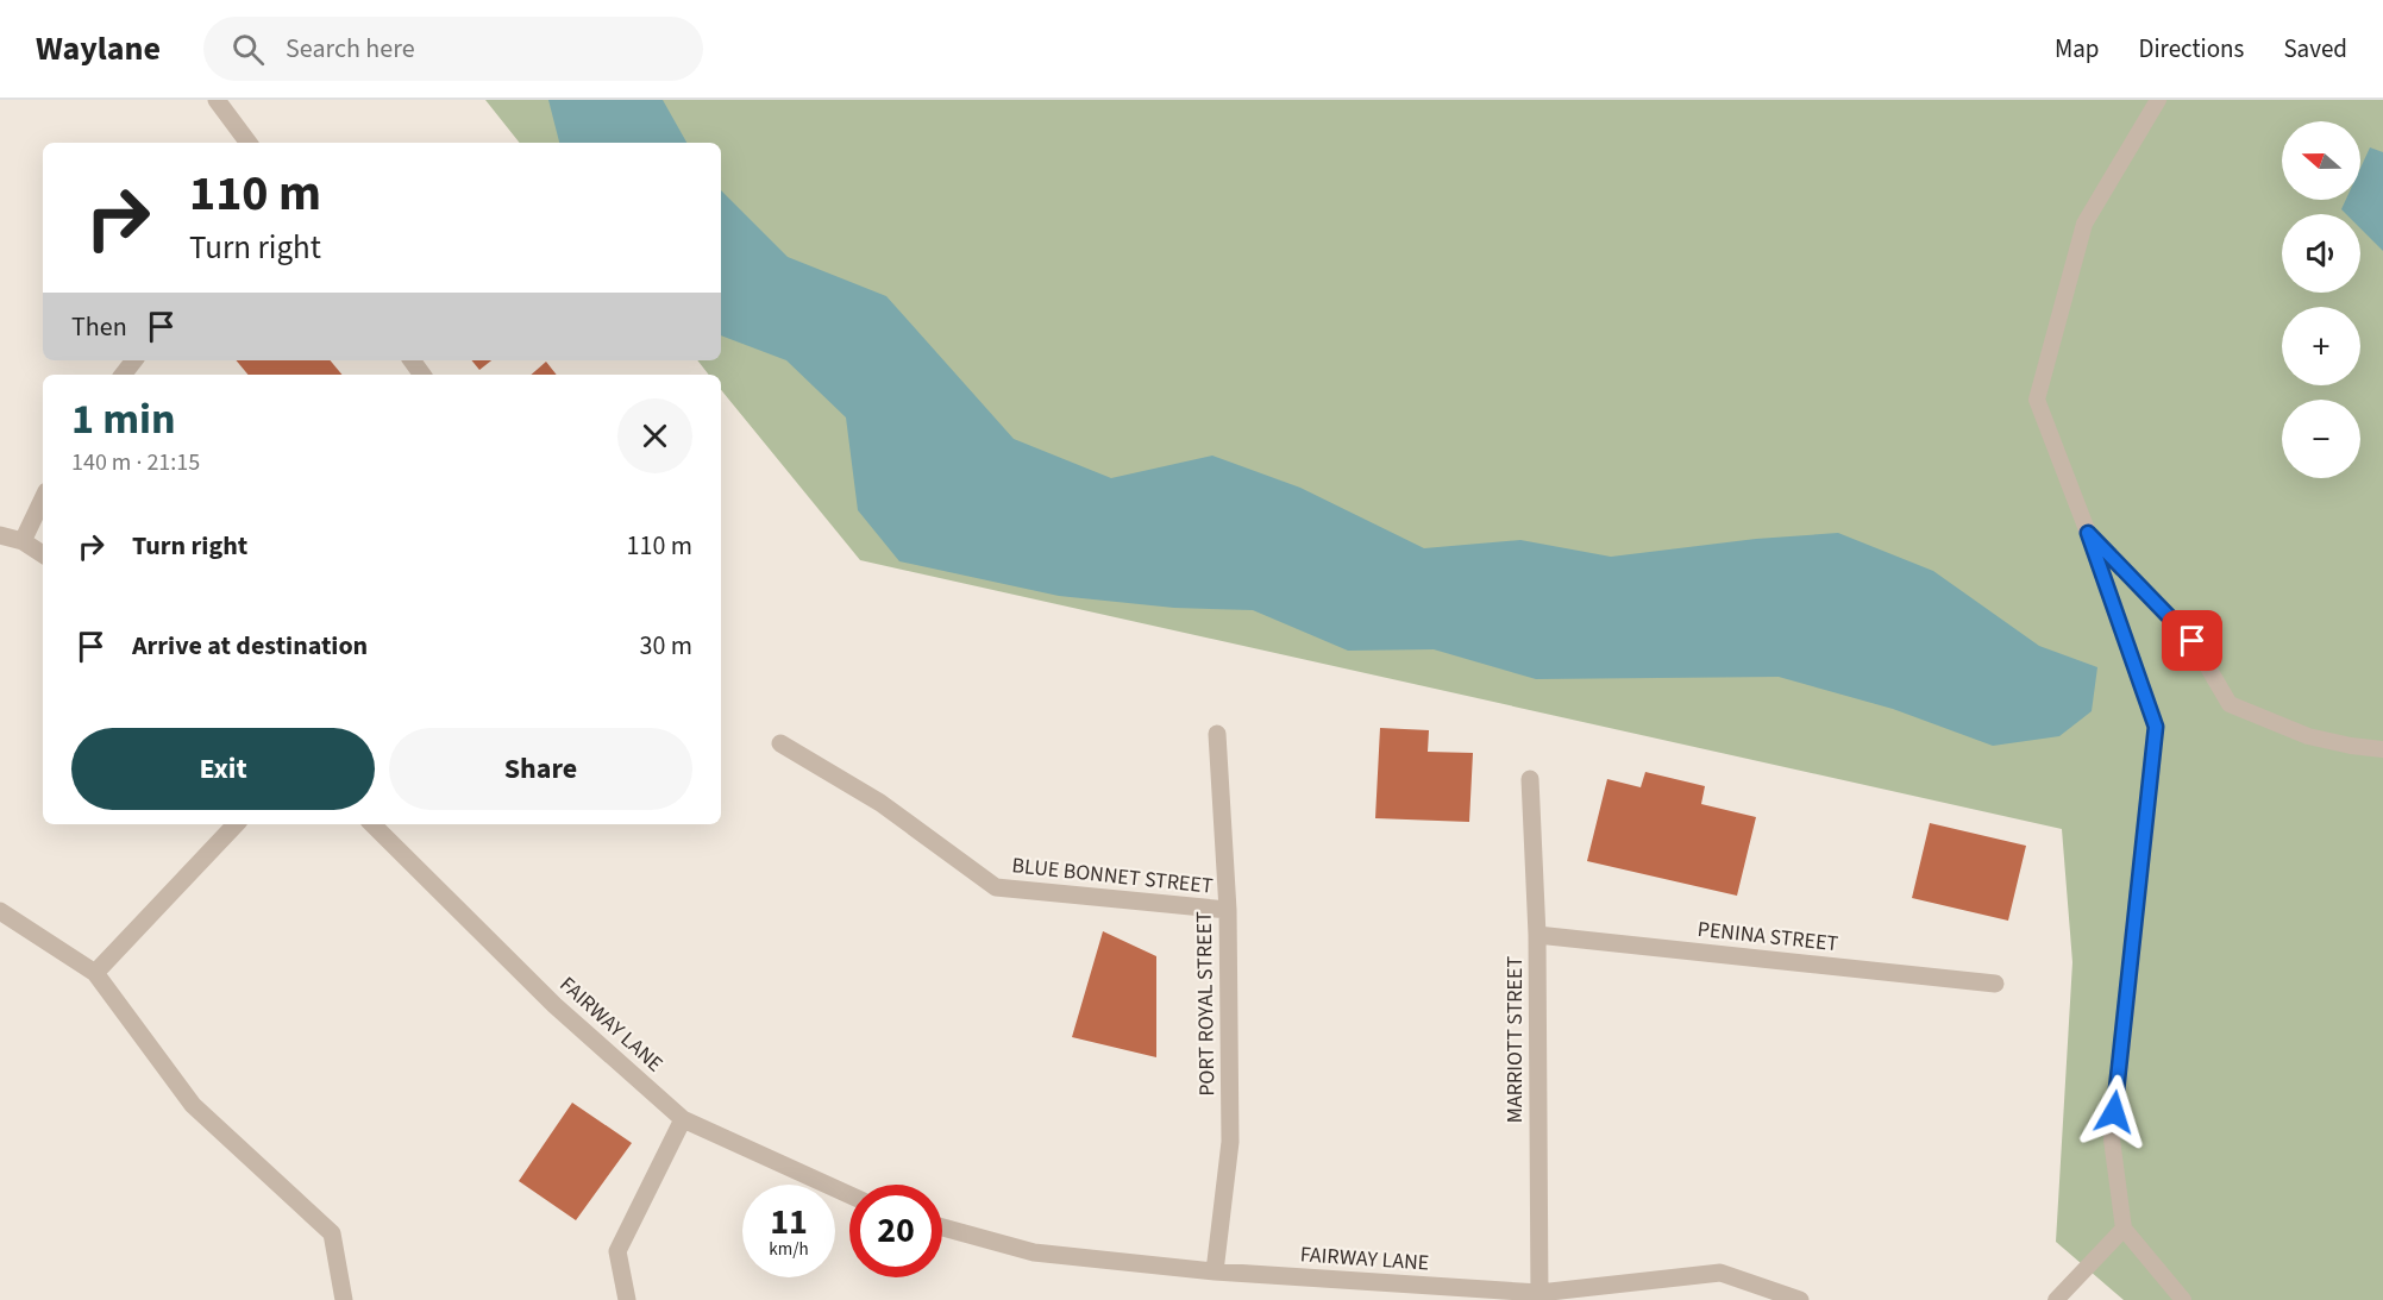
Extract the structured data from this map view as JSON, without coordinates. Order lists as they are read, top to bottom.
{
  "streets": {
    "street": [
      "BLUE BONNET STREET",
      "PENINA STREET",
      "PORT ROYAL STREET",
      "FAIRWAY LANE",
      "MARRIOTT STREET"
    ]
  },
  "crossings": [
    ["BLUE BONNET STREET", "PORT ROYAL STREET"],
    ["PENINA STREET", "MARRIOTT STREET"],
    ["PORT ROYAL STREET", "FAIRWAY LANE"],
    ["FAIRWAY LANE", "MARRIOTT STREET"]
  ],
  "north": "left",
  "page": {
    "header": "Waylane",
    "search": "Search here",
    "nav": ["Map", "Directions", "Saved"],
    "map_buttons": ["+", "−"],
    "turn": ["110 m", "Turn right"],
    "then": "Then",
    "heading": ["1 min", "140 m · 21:15"],
    "list": [
      {
        "name": "Turn right",
        "value": "110 m"
      },
      {
        "name": "Arrive at destination",
        "value": "30 m"
      }
    ],
    "buttons": ["Exit", "Share"],
    "speed": "11 km/h",
    "limit": "20"
  }
}
